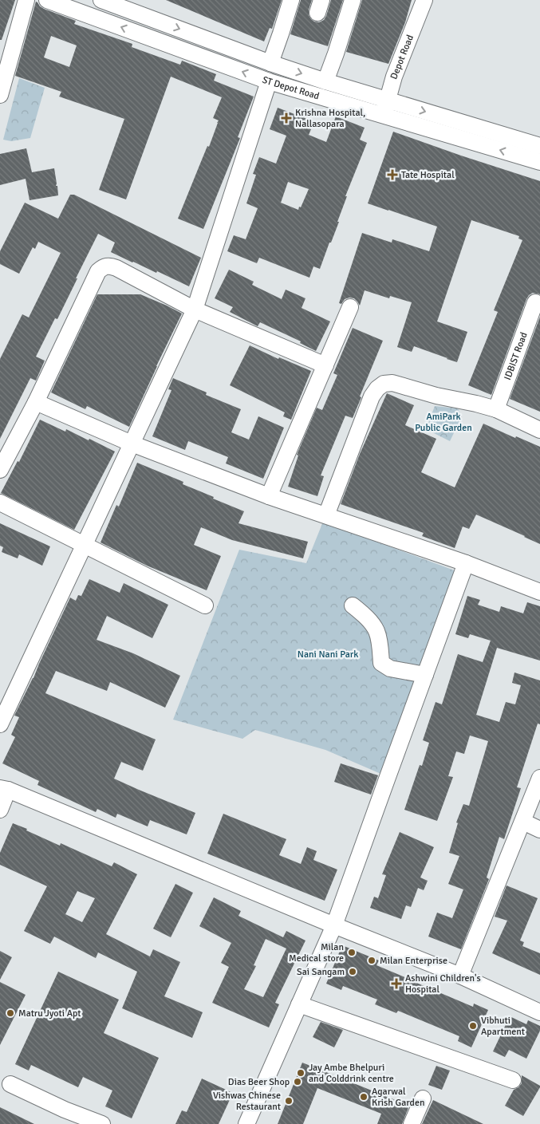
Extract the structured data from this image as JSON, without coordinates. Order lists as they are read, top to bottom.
{
  "streets": {
    "street": ["Depot Road", "ST Depot Road", "IDBIST Road"]
  },
  "crossings": [
    ["Depot Road", "ST Depot Road"]
  ],
  "parks": ["AmiPark Public Garden", "Nani Nani Park"],
  "places": {
    "health": ["Krishna Hospital, Nallasopara", "Tate Hospital", "Ashwini Children's Hospital"],
    "other": [
      "Milan Medical store",
      "Milan Enterprise",
      "Sai Sangam",
      "Matru Jyoti Apt",
      "Vibhuti Apartment",
      "Jay Ambe Bhelpuri and Colddrink centre",
      "Dias Beer Shop",
      "Agarwal Krish Garden",
      "Vishwas Chinese Restaurant"
    ]
  }
}
